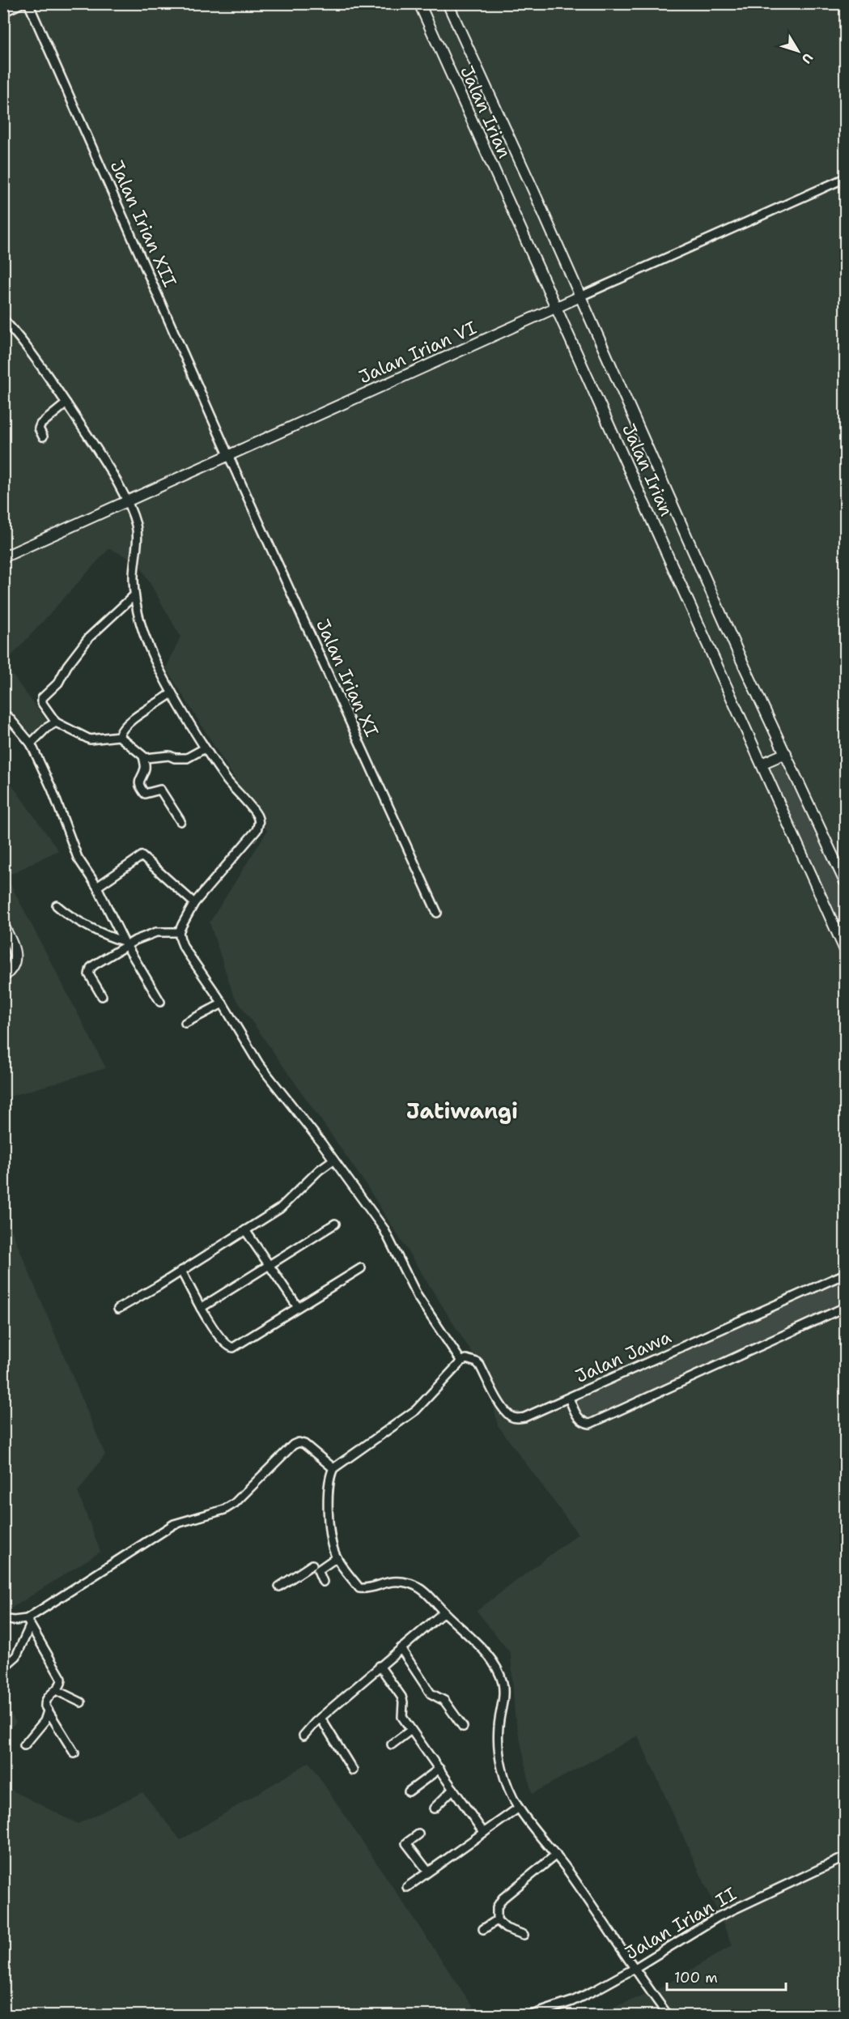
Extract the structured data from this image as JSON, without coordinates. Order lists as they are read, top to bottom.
{
  "streets": {
    "street": [
      "Jalan Irian",
      "Jalan Irian XII",
      "Jalan Irian VI",
      "Jalan Irian XI",
      "Jalan Jawa",
      "Jalan Irian II"
    ]
  },
  "crossings": [
    ["Jalan Irian", "Jalan Irian VI"],
    ["Jalan Irian XII", "Jalan Irian VI"],
    ["Jalan Irian XII", "Jalan Irian XI"],
    ["Jalan Irian VI", "Jalan Irian XI"]
  ],
  "districts": ["Jatiwangi"],
  "scale_bar": "100 m",
  "north": "bottom right"
}
